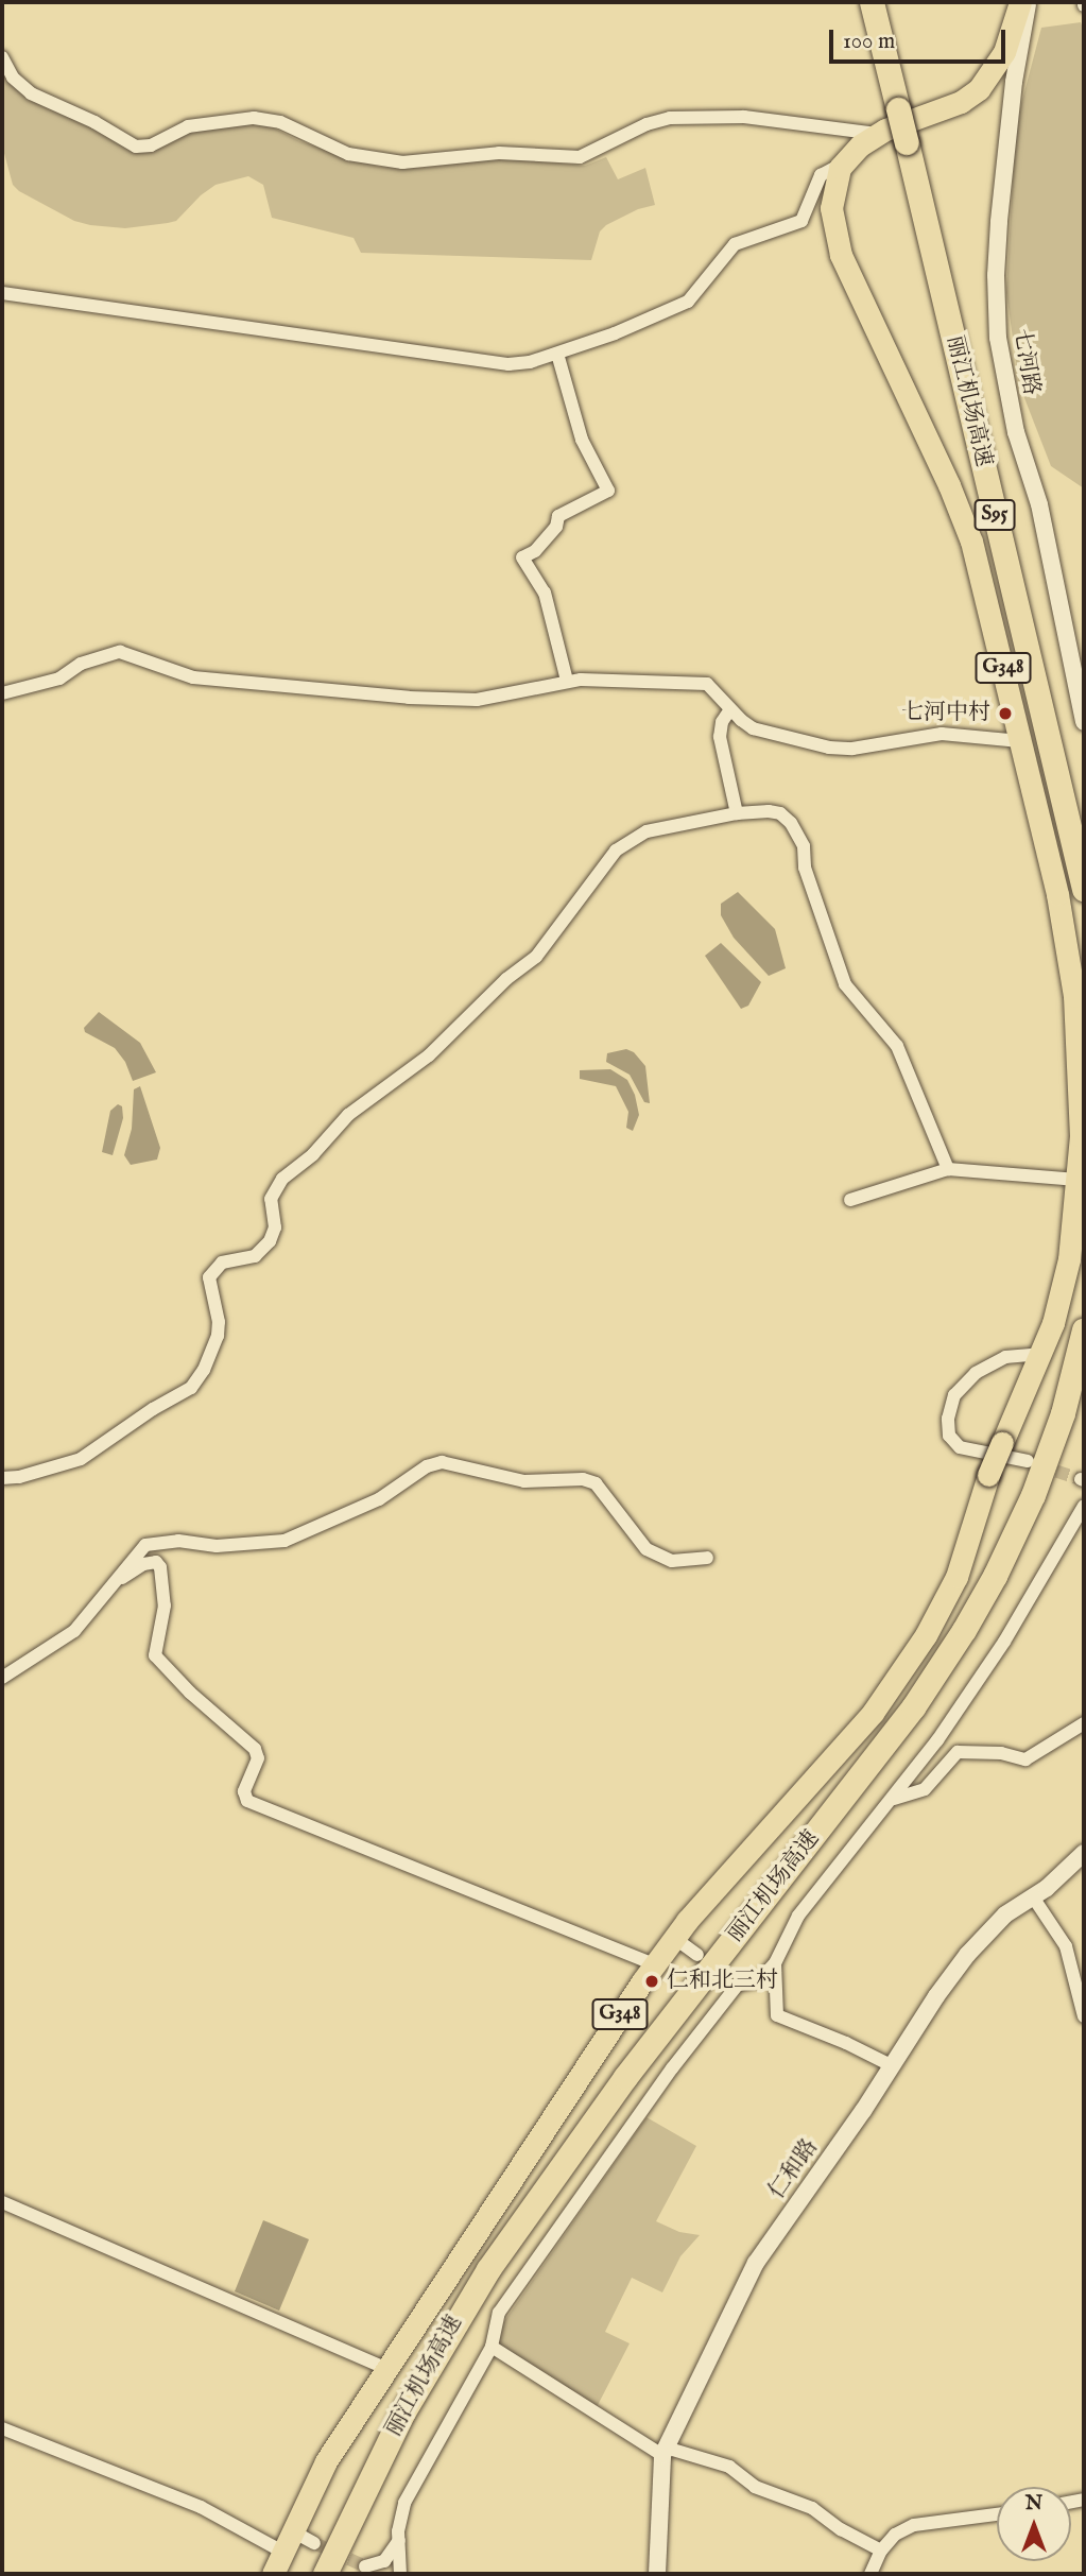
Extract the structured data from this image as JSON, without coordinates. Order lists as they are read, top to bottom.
{
  "streets": {
    "highway": ["丽江机场高速", "S95", "G348"],
    "street": ["七河路", "仁和路"]
  },
  "places": ["七河中村", "仁和北三村"],
  "scale_bar": "100 m",
  "north": "top"
}
